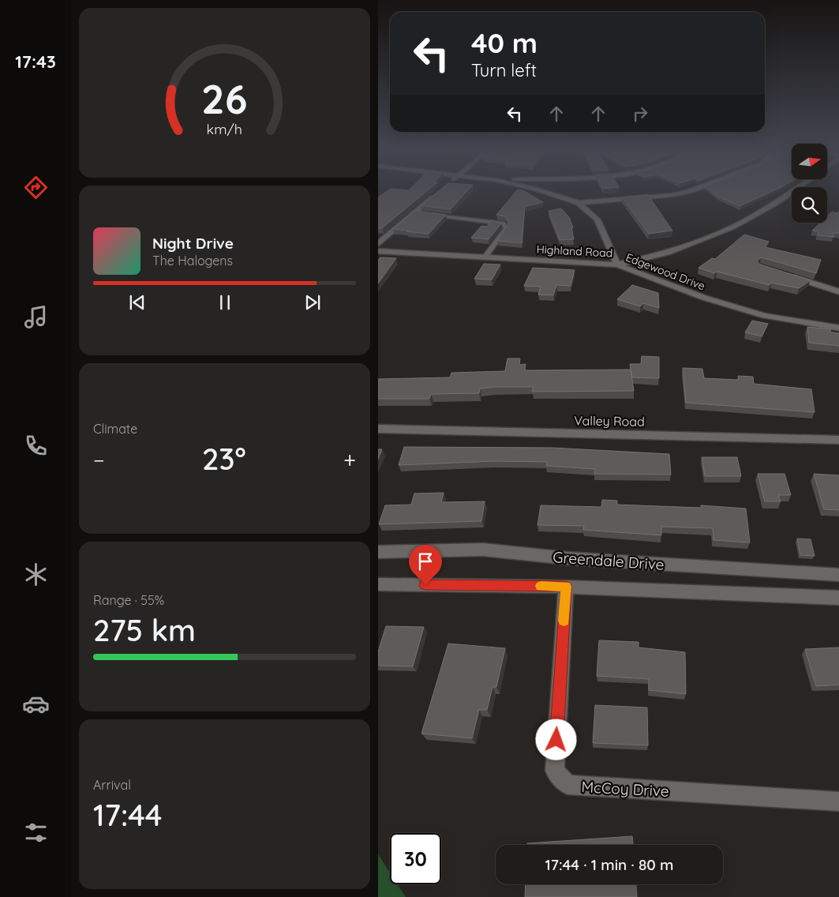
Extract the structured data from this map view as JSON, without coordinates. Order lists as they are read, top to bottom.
{
  "streets": {
    "street": [
      "Highland Road",
      "Edgewood Drive",
      "Valley Road",
      "Greendale Drive",
      "McCoy Drive"
    ]
  },
  "crossings": [
    ["Highland Road", "Edgewood Drive"]
  ],
  "north": "right",
  "page": {
    "tabs": "17:43",
    "turn": ["40 m", "Turn left"],
    "song": ["Night Drive", "The Halogens"],
    "tile": [
      "Climate",
      ["Range · 55%", "275 km"],
      ["Arrival", "17:44"]
    ],
    "heat": ["−", "23°", "+"],
    "limit": "30",
    "trip": "17:44 · 1 min · 80 m",
    "gauge": ["26", "km/h"]
  }
}
